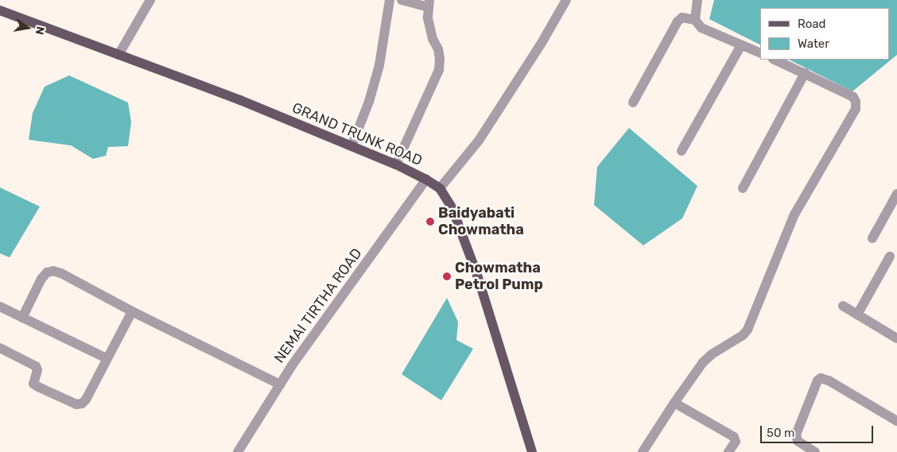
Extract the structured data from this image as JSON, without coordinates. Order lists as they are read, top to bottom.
{
  "streets": {
    "main road": ["GRAND TRUNK ROAD"],
    "street": ["NEMAI TIRTHA ROAD"]
  },
  "crossings": [
    ["GRAND TRUNK ROAD", "NEMAI TIRTHA ROAD"]
  ],
  "places": ["Baidyabati Chowmatha", "Chowmatha Petrol Pump"],
  "legend": ["Road", "Water"],
  "scale_bar": "50 m",
  "north": "right"
}
